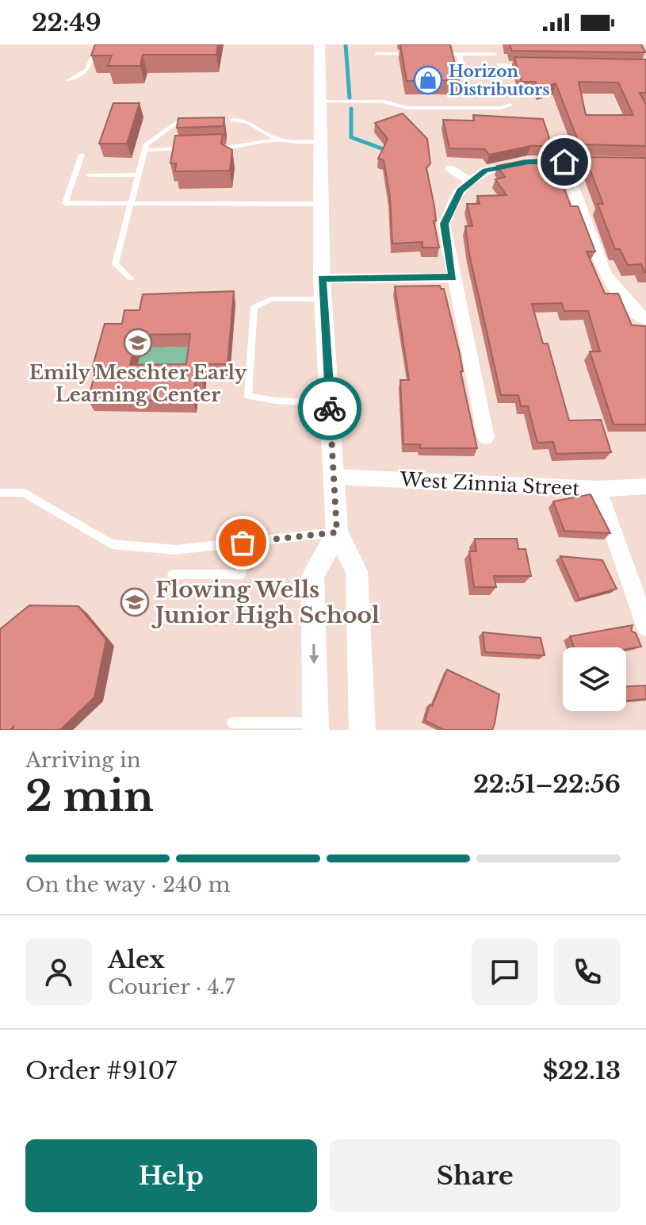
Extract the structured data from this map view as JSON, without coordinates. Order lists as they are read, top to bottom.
{
  "streets": {
    "street": ["West Zinnia Street"]
  },
  "places": {
    "shop": ["Horizon Distributors"],
    "school or university": ["Emily Meschter Early Learning Center", "Flowing Wells Junior High School"]
  },
  "page": {
    "status": "22:49",
    "heading": ["2 min", "Arriving in", "22:51–22:56"],
    "panel": [
      "Alex",
      "Courier · 4.7",
      "Order #9107",
      "$22.13"
    ],
    "bar": "On the way · 240 m",
    "buttons": ["Help", "Share"]
  }
}
